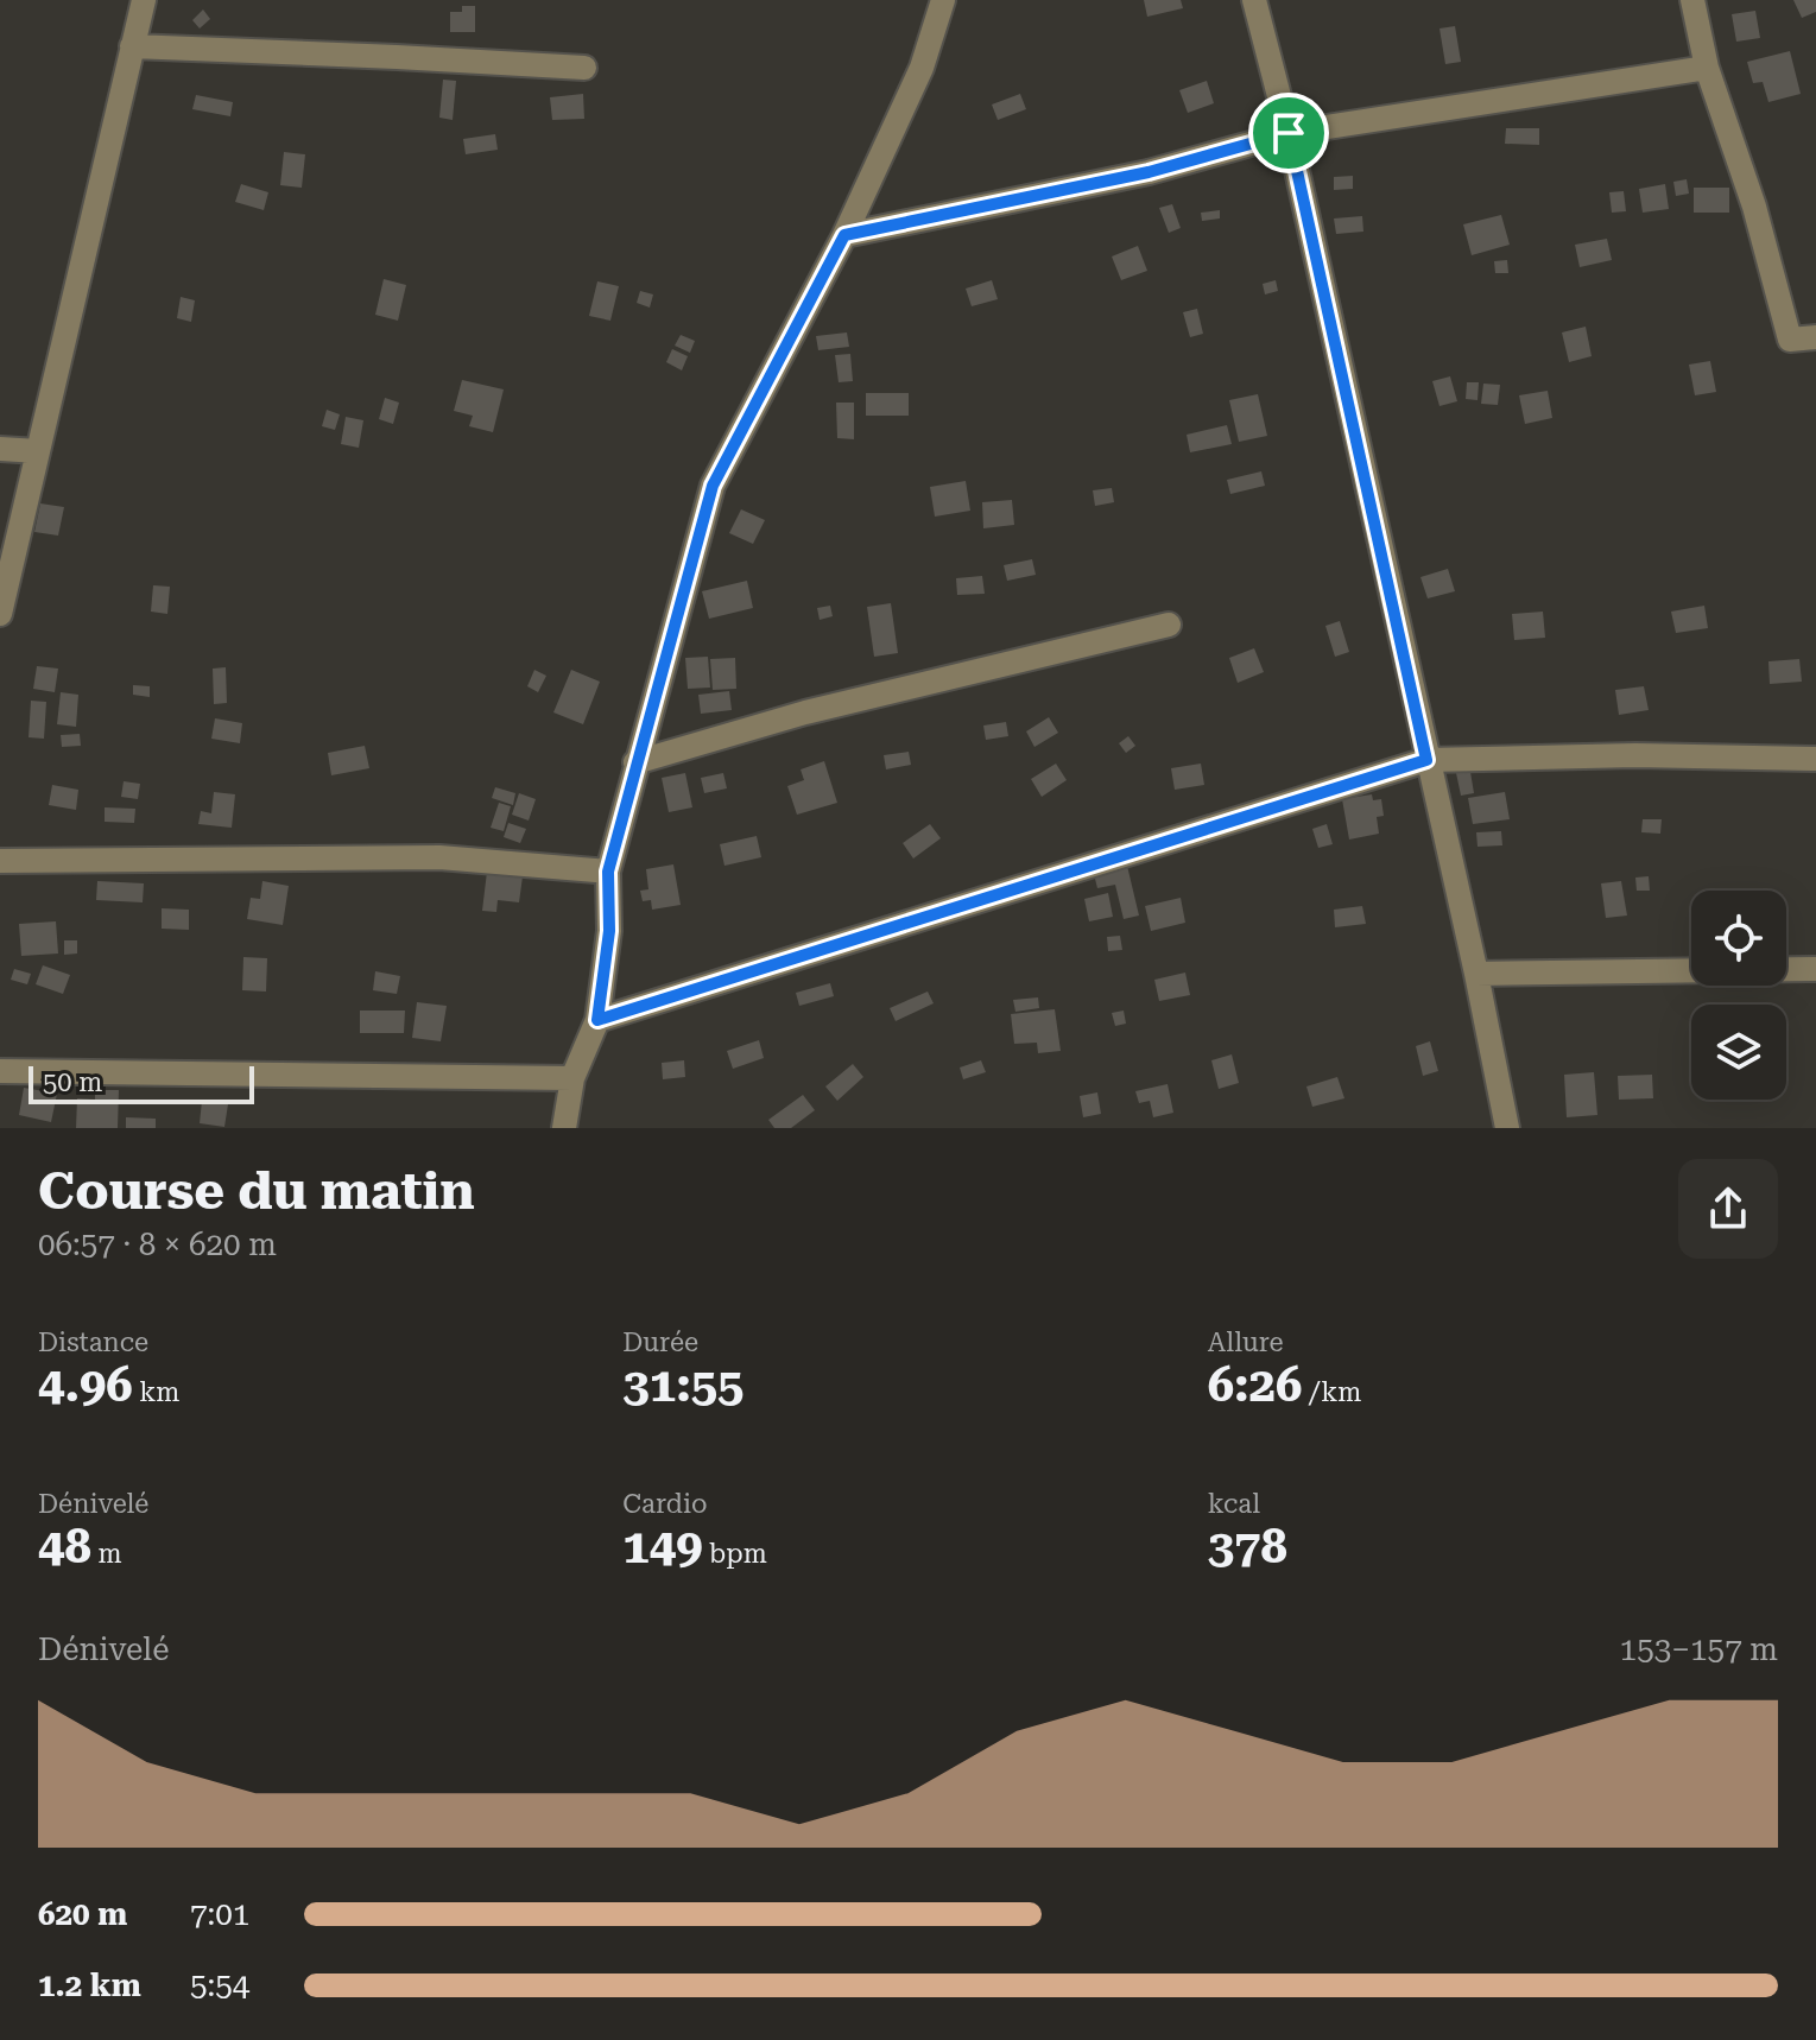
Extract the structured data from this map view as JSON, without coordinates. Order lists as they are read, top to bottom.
{
  "scale_bar": "50 m",
  "page": {
    "scale": "50 m",
    "heading": ["Course du matin", "06:57 · 8 × 620 m"],
    "stats": [
      ["Distance", "4.96 km"],
      ["Durée", "31:55"],
      ["Allure", "6:26 /km"],
      ["Dénivelé", "48 m"],
      ["Cardio", "149 bpm"],
      ["kcal", "378"]
    ],
    "chart": ["Dénivelé", "153–157 m"],
    "list": [
      {
        "name": "620 m",
        "note": "7:01"
      },
      {
        "name": "1.2 km",
        "note": "5:54"
      }
    ]
  }
}
